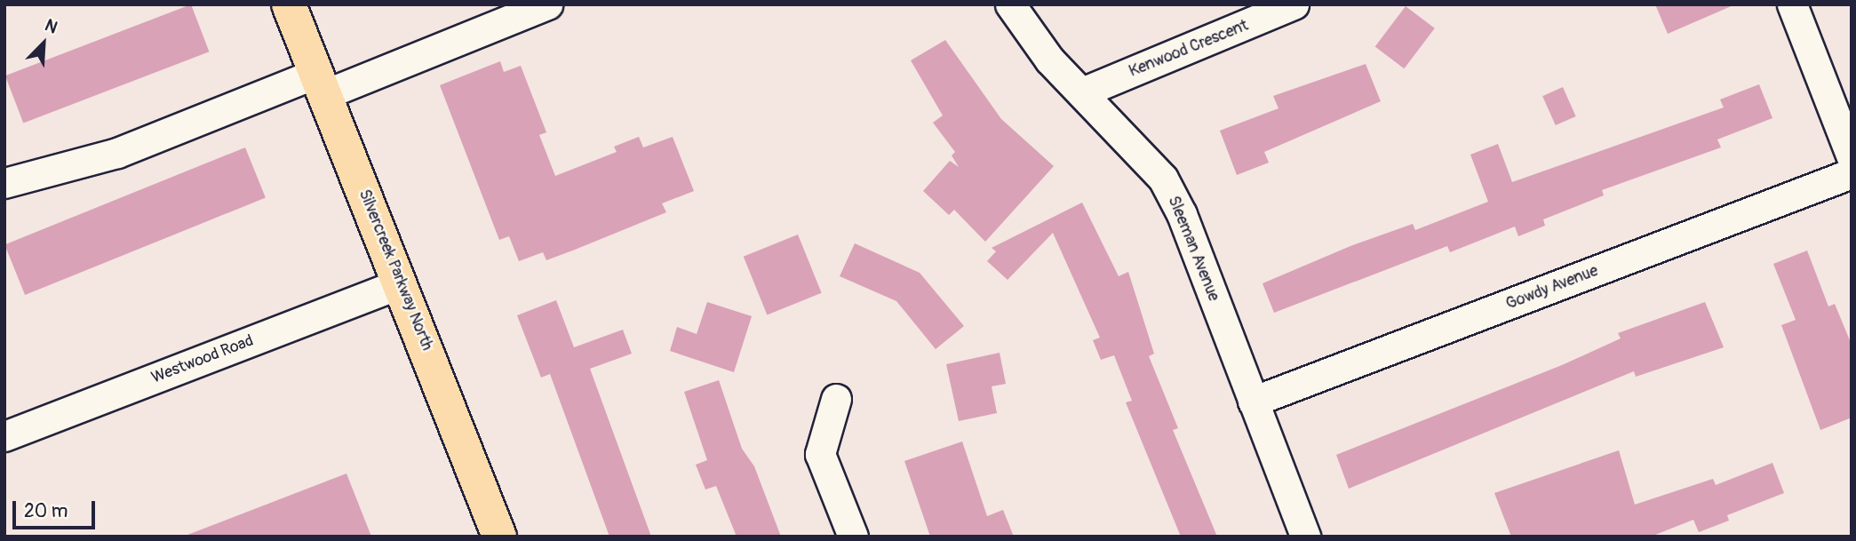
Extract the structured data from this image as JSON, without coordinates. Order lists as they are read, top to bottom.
{
  "streets": {
    "main road": ["Silvercreek Parkway North"],
    "street": [
      "Kenwood Crescent",
      "Sleeman Avenue",
      "Gowdy Avenue",
      "Westwood Road"
    ]
  },
  "crossings": [
    ["Kenwood Crescent", "Sleeman Avenue"],
    ["Sleeman Avenue", "Gowdy Avenue"],
    ["Silvercreek Parkway North", "Westwood Road"]
  ],
  "scale_bar": "20 m",
  "north": "top right"
}
